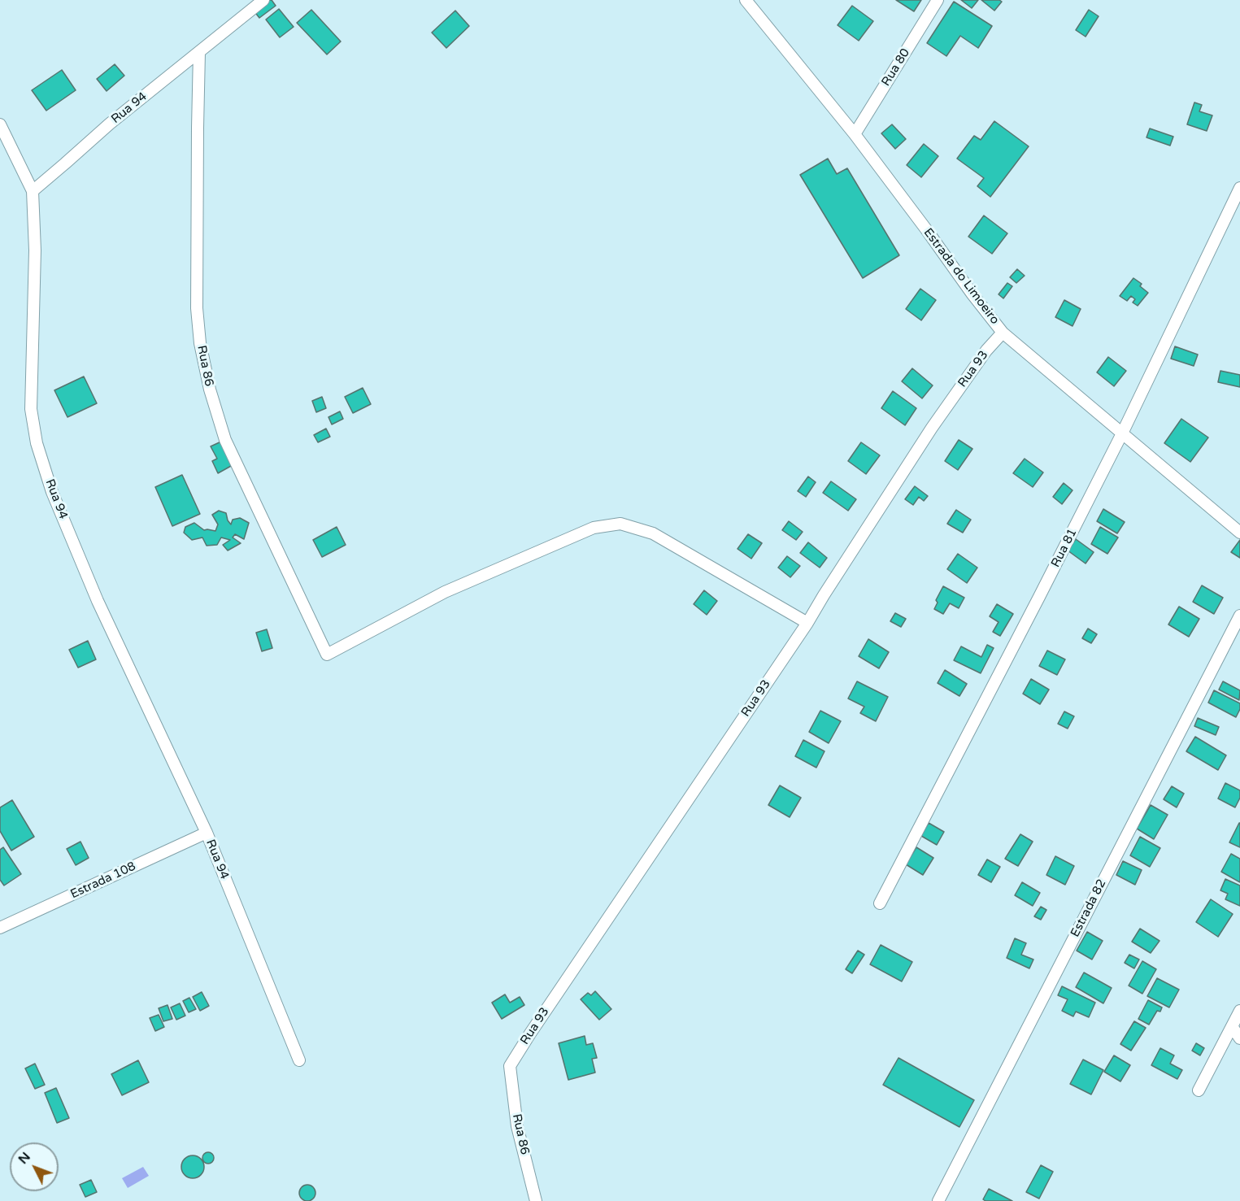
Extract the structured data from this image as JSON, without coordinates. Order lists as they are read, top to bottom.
{
  "streets": {
    "street": [
      "Rua 80",
      "Rua 94",
      "Estrada do Limoeiro",
      "Rua 86",
      "Rua 93",
      "Rua 81",
      "Estrada 108",
      "Estrada 82"
    ]
  },
  "crossings": [
    ["Rua 80", "Estrada do Limoeiro"],
    ["Rua 94", "Rua 86"],
    ["Rua 94", "Estrada 108"],
    ["Estrada do Limoeiro", "Rua 93"],
    ["Estrada do Limoeiro", "Rua 81"],
    ["Rua 86", "Rua 93"]
  ],
  "north": "top left"
}
